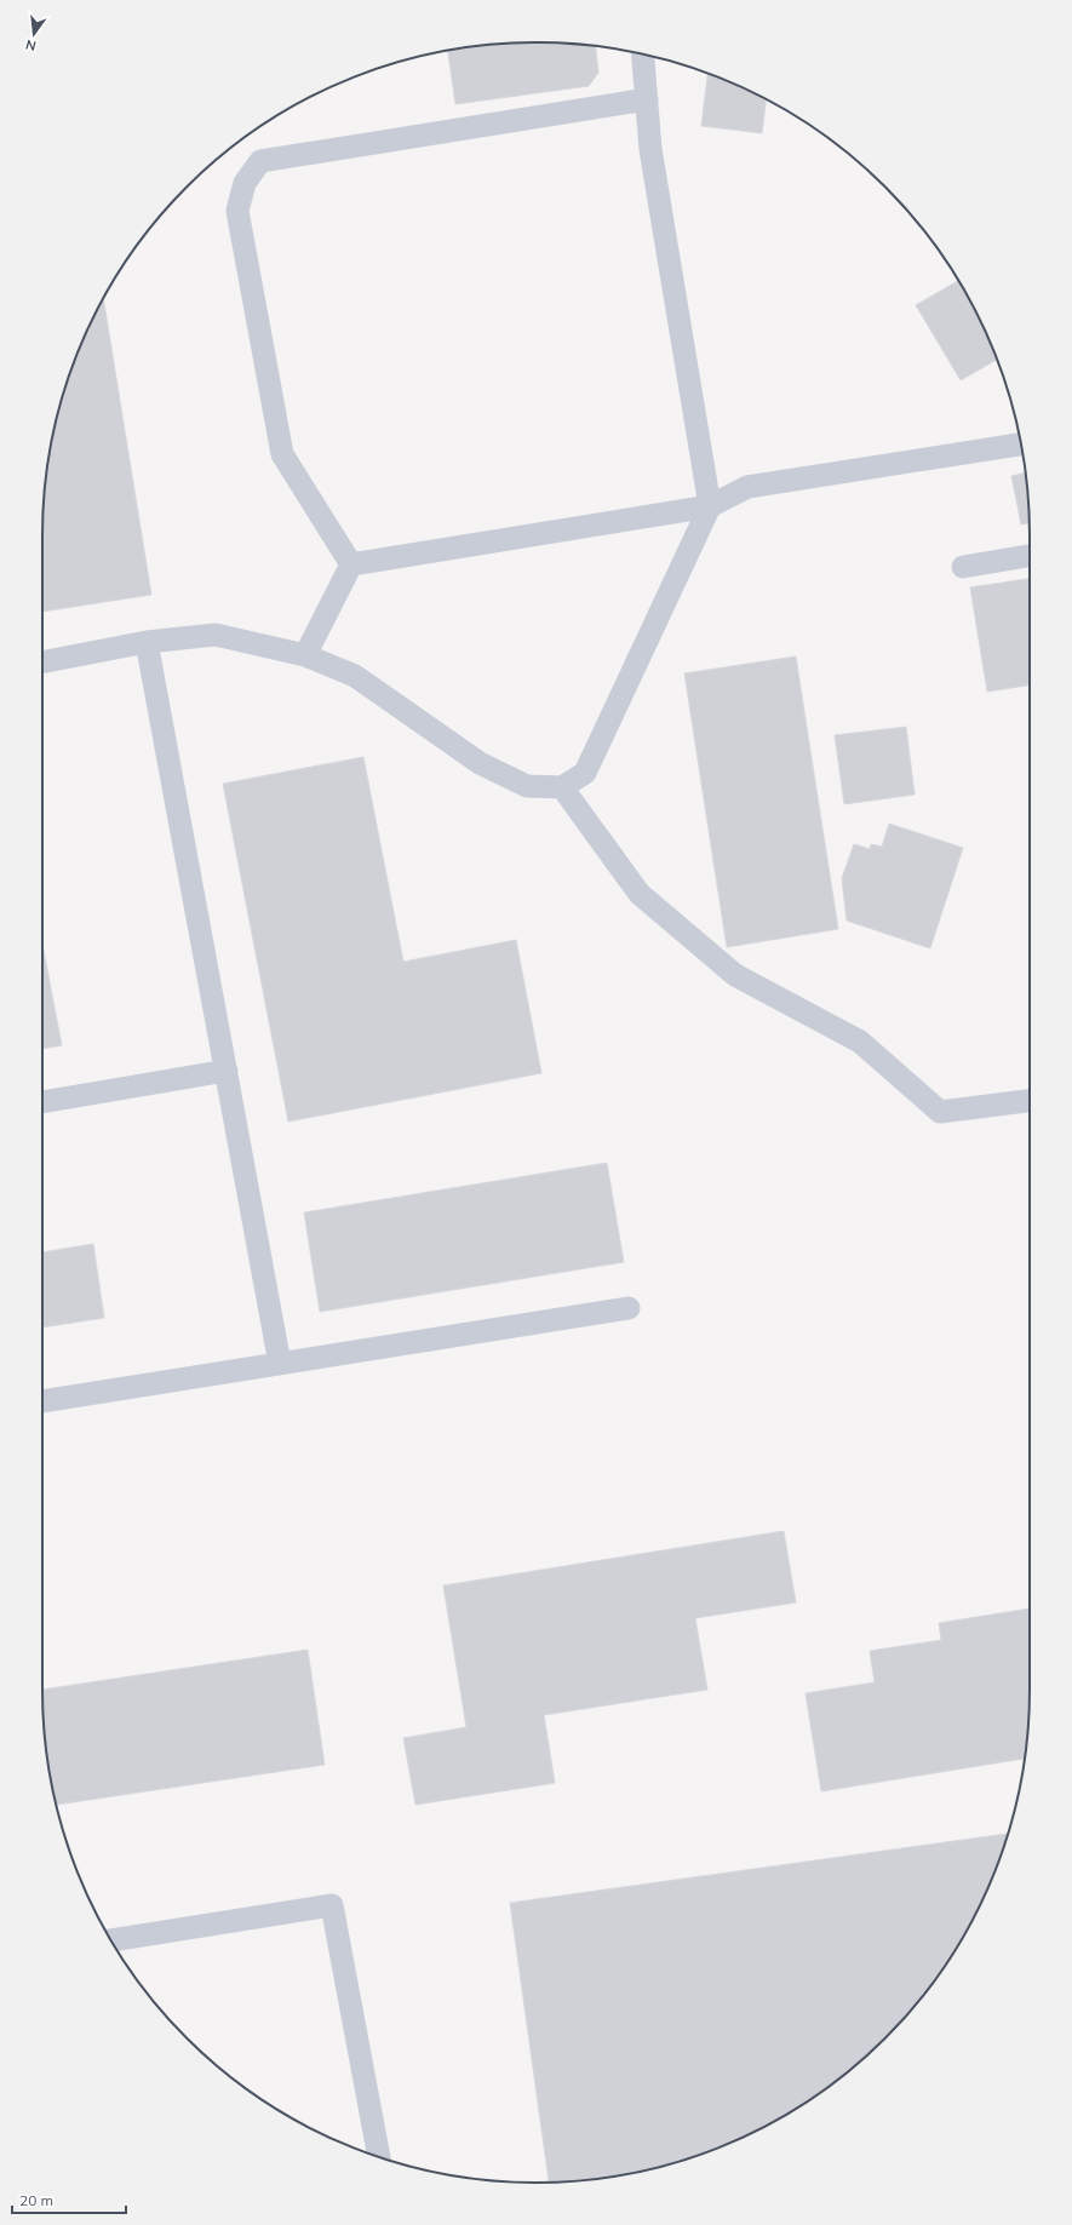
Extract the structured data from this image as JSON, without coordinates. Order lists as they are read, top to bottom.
{
  "scale_bar": "20 m",
  "north": "bottom"
}
